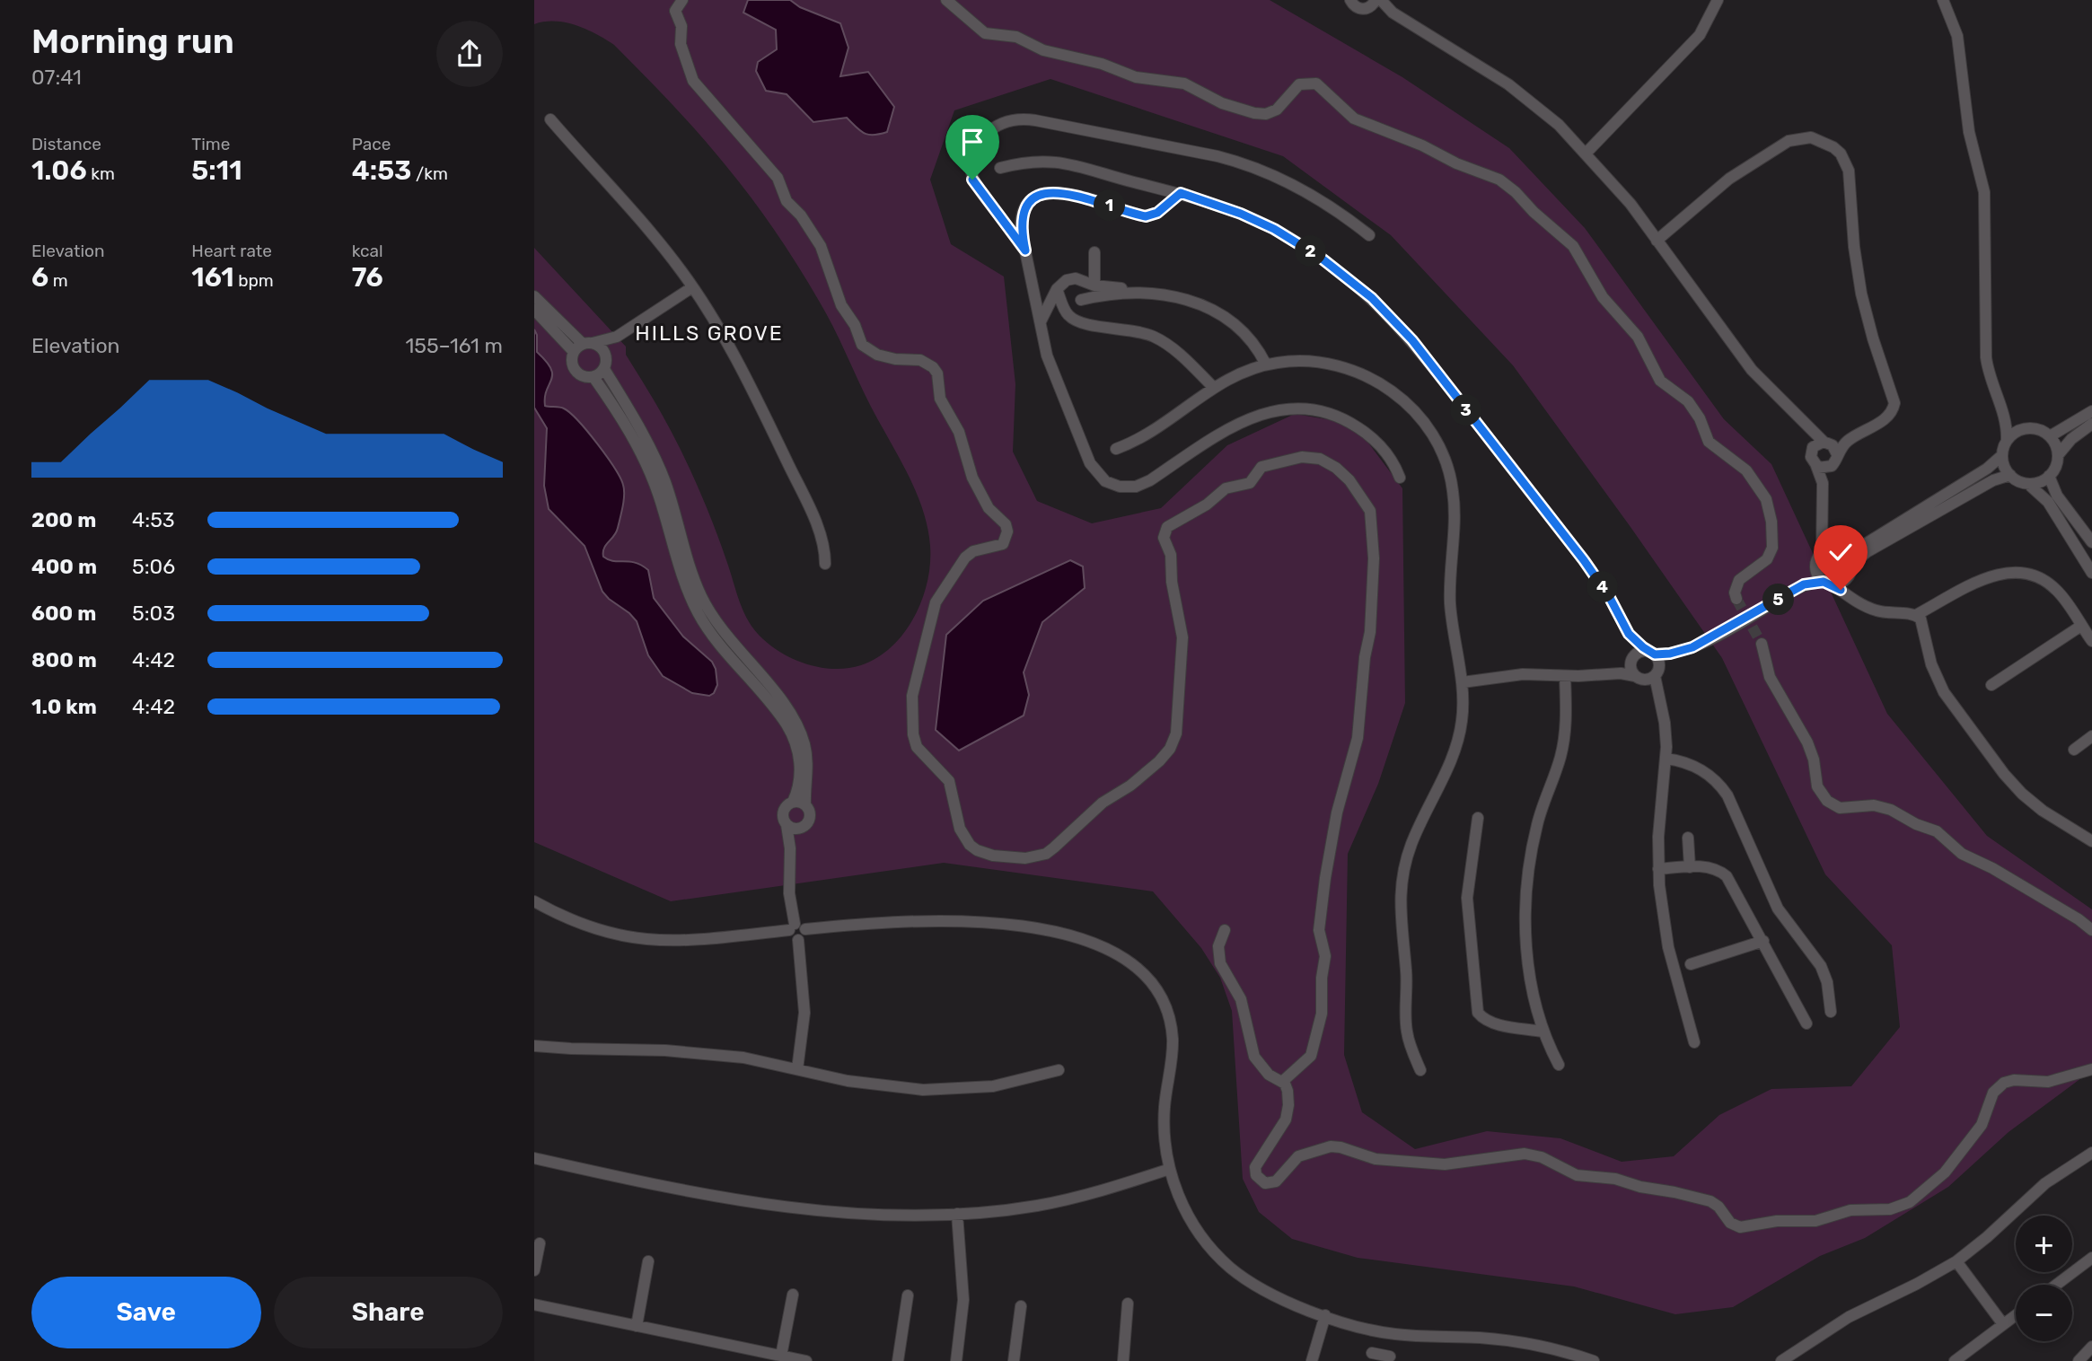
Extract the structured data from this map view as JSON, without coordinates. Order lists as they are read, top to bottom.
{
  "districts": ["HILLS GROVE"],
  "page": {
    "heading": ["Morning run", "07:41"],
    "stats": [
      ["Distance", "1.06 km"],
      ["Time", "5:11"],
      ["Pace", "4:53 /km"],
      ["Elevation", "6 m"],
      ["Heart rate", "161 bpm"],
      ["kcal", "76"]
    ],
    "pins": [
      "1",
      "2",
      "3",
      "4",
      "5"
    ],
    "chart": ["Elevation", "155–161 m"],
    "list": [
      {
        "name": "200 m",
        "note": "4:53"
      },
      {
        "name": "400 m",
        "note": "5:06"
      },
      {
        "name": "600 m",
        "note": "5:03"
      },
      {
        "name": "800 m",
        "note": "4:42"
      },
      {
        "name": "1.0 km",
        "note": "4:42"
      }
    ],
    "map_buttons": ["+", "−"],
    "buttons": ["Save", "Share"]
  }
}
